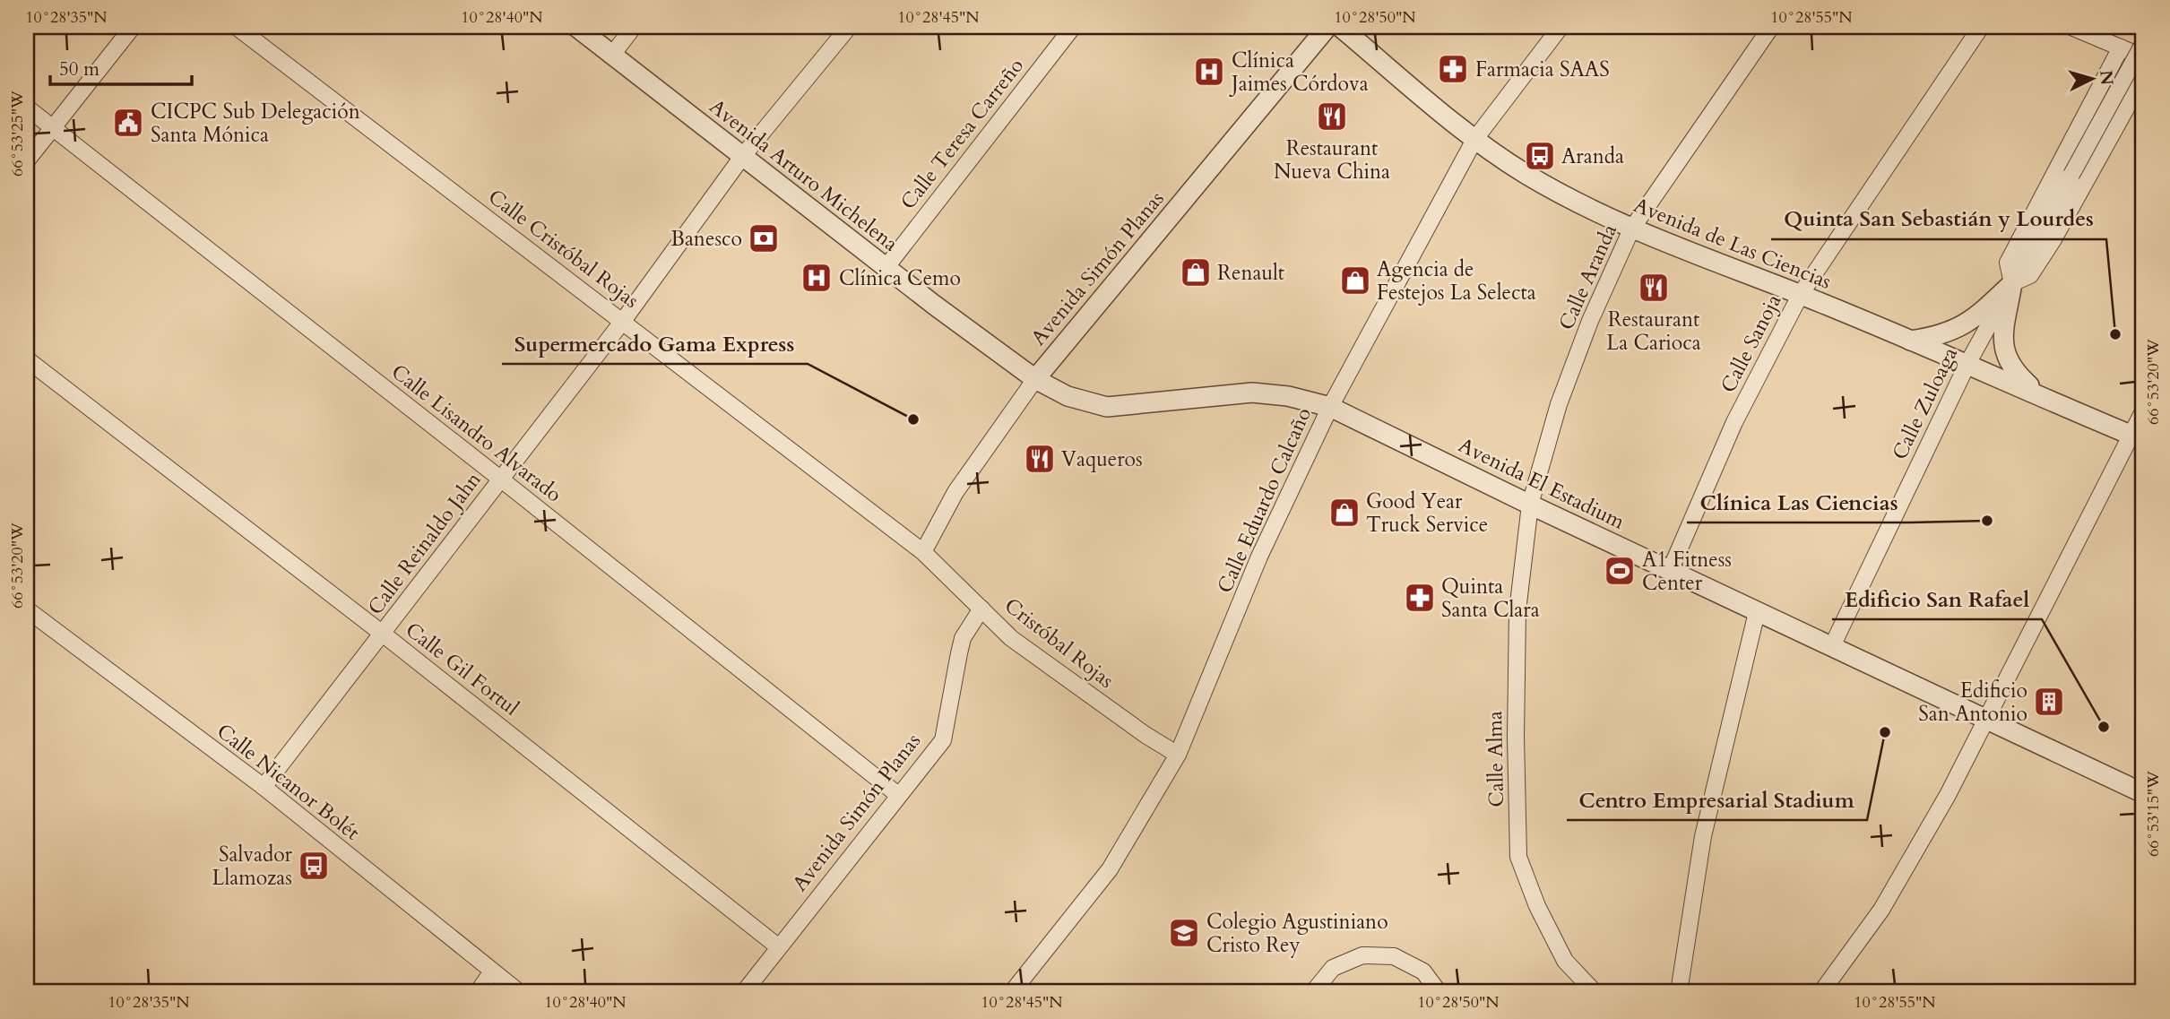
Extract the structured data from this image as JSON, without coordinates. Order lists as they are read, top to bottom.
{
  "streets": {
    "street": [
      "Calle Teresa Carreño",
      "Avenida Arturo Michelena",
      "Avenida de Las Ciencias",
      "Calle Cristóbal Rojas",
      "Avenida Simón Planas",
      "Calle Aranda",
      "Calle Sanoja",
      "Calle Zuloaga",
      "Calle Lisandro Alvarado",
      "Avenida El Estadium",
      "Calle Eduardo Calcaño",
      "Calle Reinaldo Jahn",
      "Cristóbal Rojas",
      "Calle Gil Fortul",
      "Calle Alma",
      "Calle Nicanor Bolét"
    ]
  },
  "crossings": [
    ["Calle Teresa Carreño", "Avenida Arturo Michelena"],
    ["Avenida Arturo Michelena", "Avenida Simón Planas"],
    ["Avenida Arturo Michelena", "Avenida El Estadium"],
    ["Avenida Arturo Michelena", "Calle Reinaldo Jahn"],
    ["Avenida de Las Ciencias", "Calle Aranda"],
    ["Avenida de Las Ciencias", "Calle Sanoja"],
    ["Avenida de Las Ciencias", "Calle Zuloaga"],
    ["Avenida de Las Ciencias", "Calle Eduardo Calcaño"],
    ["Calle Cristóbal Rojas", "Avenida Simón Planas"],
    ["Calle Cristóbal Rojas", "Calle Reinaldo Jahn"],
    ["Calle Cristóbal Rojas", "Cristóbal Rojas"],
    ["Avenida Simón Planas", "Calle Lisandro Alvarado"],
    ["Avenida Simón Planas", "Avenida El Estadium"],
    ["Avenida Simón Planas", "Cristóbal Rojas"],
    ["Avenida Simón Planas", "Calle Gil Fortul"],
    ["Calle Aranda", "Avenida El Estadium"],
    ["Calle Aranda", "Calle Alma"],
    ["Calle Sanoja", "Avenida El Estadium"],
    ["Calle Zuloaga", "Avenida El Estadium"],
    ["Calle Lisandro Alvarado", "Calle Reinaldo Jahn"],
    ["Avenida El Estadium", "Calle Eduardo Calcaño"],
    ["Avenida El Estadium", "Calle Alma"],
    ["Calle Eduardo Calcaño", "Cristóbal Rojas"],
    ["Calle Reinaldo Jahn", "Calle Gil Fortul"],
    ["Calle Reinaldo Jahn", "Calle Nicanor Bolét"]
  ],
  "places": {
    "pharmacy": ["Farmacia SAAS", "Quinta Santa Clara"],
    "hospital": ["Clínica Jaimes Córdova", "Clínica Cemo"],
    "restaurant": ["Restaurant Nueva China", "Restaurant La Carioca", "Vaqueros"],
    "public building": ["CICPC Sub Delegación Santa Mónica"],
    "bus stop": ["Aranda", "Salvador Llamozas"],
    "bank": ["Banesco"],
    "shop": ["Renault", "Agencia de Festejos La Selecta", "Good Year Truck Service"],
    "other": [
      "Quinta San Sebastián y Lourdes",
      "Supermercado Gama Express",
      "Clínica Las Ciencias",
      "Edificio San Rafael",
      "Centro Empresarial Stadium"
    ],
    "sports": ["A1 Fitness Center"],
    "building": ["Edificio San Antonio"],
    "school or university": ["Colegio Agustiniano Cristo Rey"]
  },
  "scale_bar": "50 m",
  "north": "right",
  "coordinates": [
    "10°28'35\"N",
    "10°28'40\"N",
    "10°28'45\"N",
    "10°28'50\"N",
    "10°28'55\"N",
    "66°53'25\"W",
    "66°53'20\"W",
    "66°53'15\"W"
  ]
}
